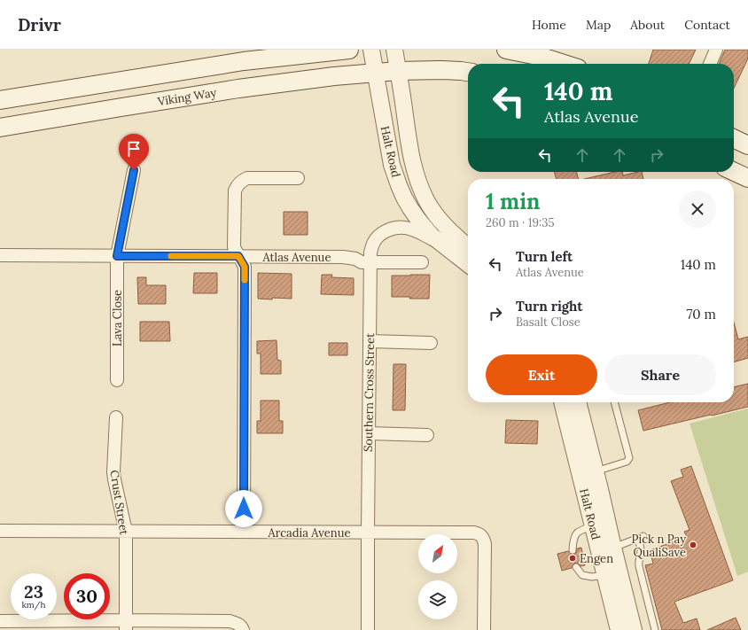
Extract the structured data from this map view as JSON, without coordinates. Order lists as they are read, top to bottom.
{
  "streets": {
    "main road": ["Viking Way"],
    "street": [
      "Halt Road",
      "Atlas Avenue",
      "Lava Close",
      "Southern Cross Street",
      "Crust Street",
      "Arcadia Avenue"
    ]
  },
  "crossings": [
    ["Viking Way", "Halt Road"],
    ["Halt Road", "Southern Cross Street"],
    ["Atlas Avenue", "Lava Close"],
    ["Atlas Avenue", "Southern Cross Street"],
    ["Southern Cross Street", "Arcadia Avenue"],
    ["Crust Street", "Arcadia Avenue"]
  ],
  "places": ["Pick n Pay QualiSave", "Engen"],
  "north": "top right",
  "page": {
    "header": "Drivr",
    "nav": [
      "Home",
      "Map",
      "About",
      "Contact"
    ],
    "turn": ["140 m", "Atlas Avenue"],
    "heading": ["1 min", "260 m · 19:35"],
    "list": [
      {
        "name": "Turn left",
        "note": "Atlas Avenue",
        "value": "140 m"
      },
      {
        "name": "Turn right",
        "note": "Basalt Close",
        "value": "70 m"
      }
    ],
    "buttons": ["Exit", "Share"],
    "speed": "23 km/h",
    "limit": "30"
  }
}
